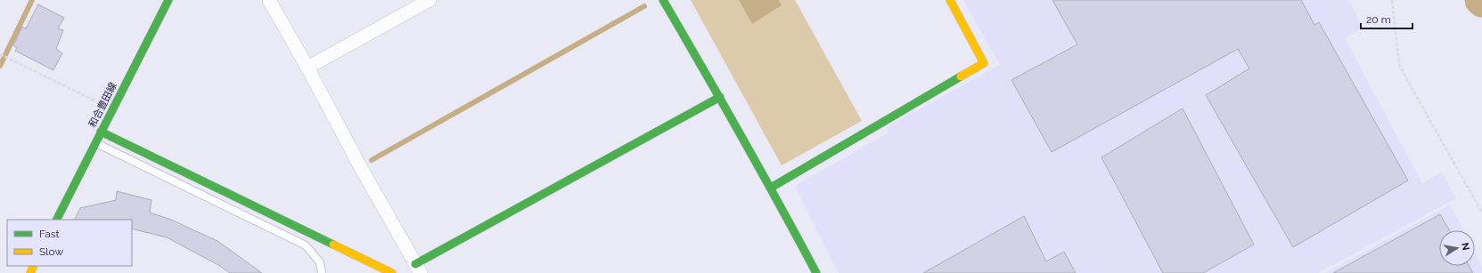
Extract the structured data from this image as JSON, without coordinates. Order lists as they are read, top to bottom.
{
  "streets": {
    "street": ["和合豊田線"]
  },
  "legend": ["Fast", "Slow"],
  "scale_bar": "20 m",
  "north": "right"
}
